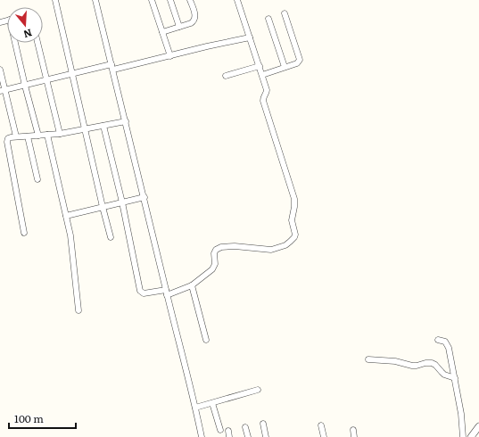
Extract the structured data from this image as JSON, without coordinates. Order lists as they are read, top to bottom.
{
  "scale_bar": "100 m",
  "north": "bottom"
}
